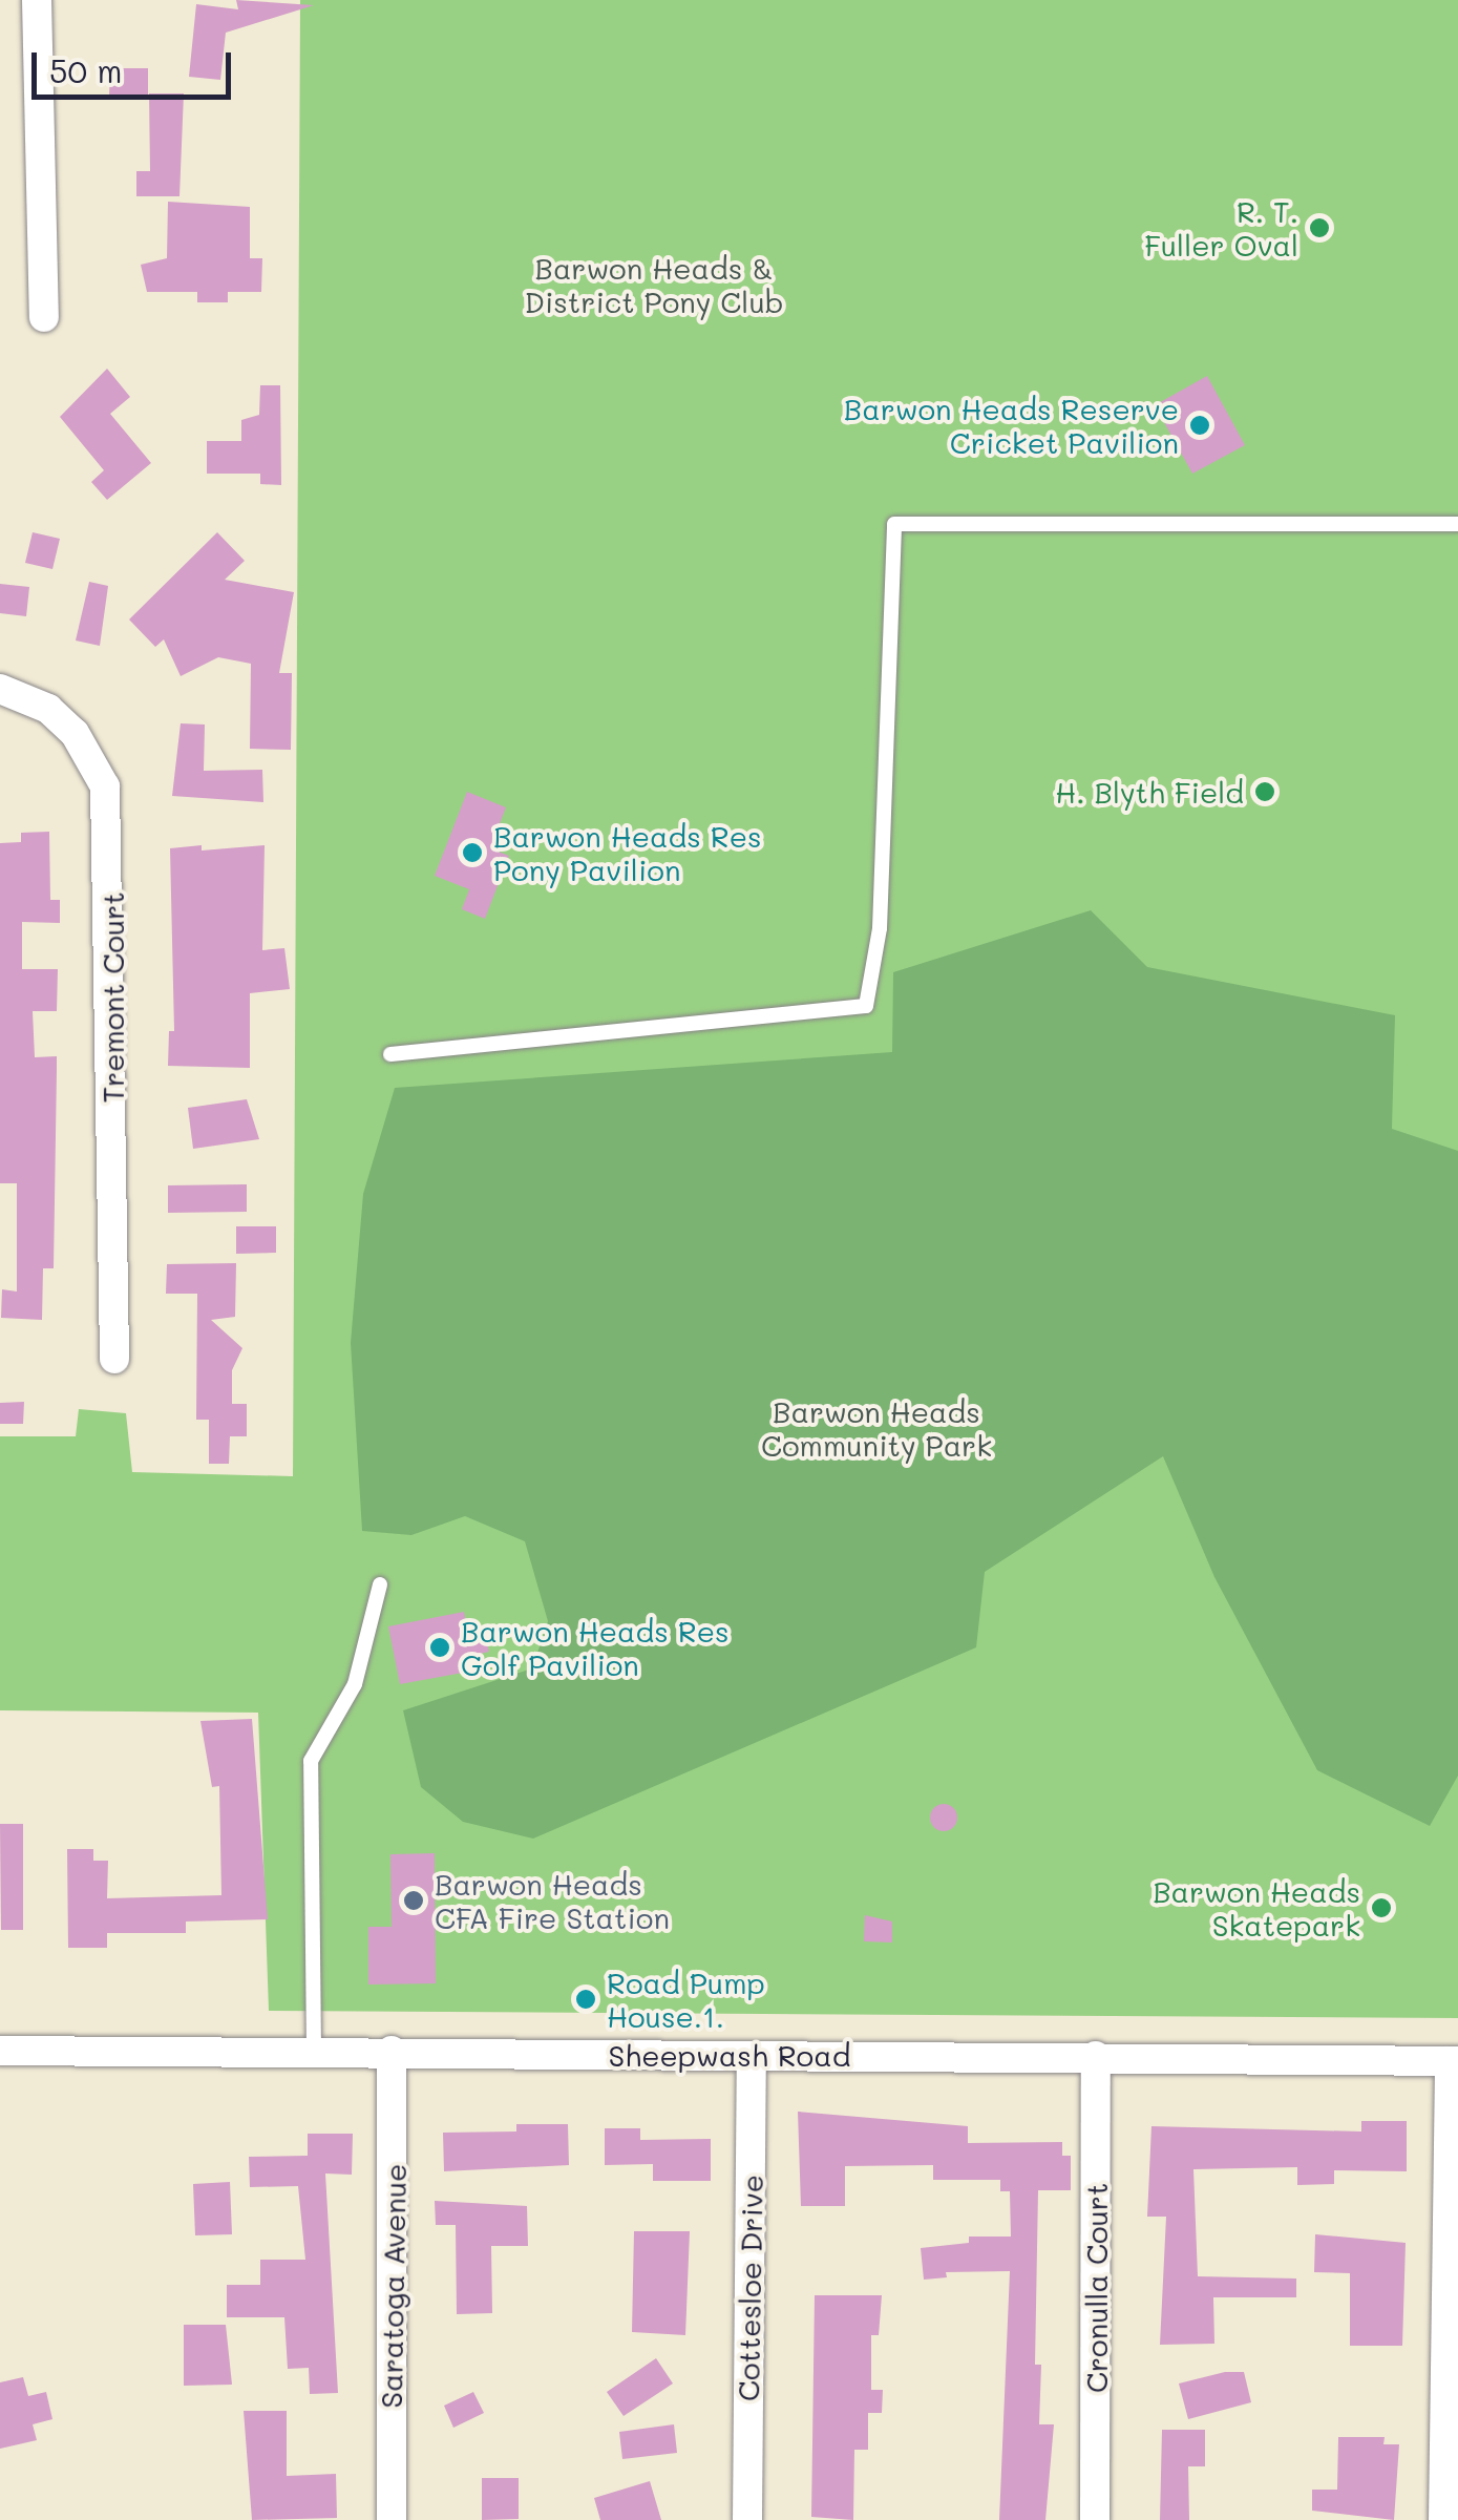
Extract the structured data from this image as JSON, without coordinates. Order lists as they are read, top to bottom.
{
  "streets": {
    "street": [
      "Tremont Court",
      "Sheepwash Road",
      "Saratoga Avenue",
      "Cottesloe Drive",
      "Cronulla Court"
    ]
  },
  "crossings": [
    ["Sheepwash Road", "Saratoga Avenue"],
    ["Sheepwash Road", "Cottesloe Drive"],
    ["Sheepwash Road", "Cronulla Court"]
  ],
  "parks": ["Barwon Heads & District Pony Club", "Barwon Heads Community Park"],
  "places": [
    "R. T. Fuller Oval",
    "Barwon Heads Reserve Cricket Pavilion",
    "H. Blyth Field",
    "Barwon Heads Res Pony Pavilion",
    "Barwon Heads Res Golf Pavilion",
    "Barwon Heads CFA Fire Station",
    "Barwon Heads Skatepark",
    "Road Pump House.1."
  ],
  "scale_bar": "50 m"
}
